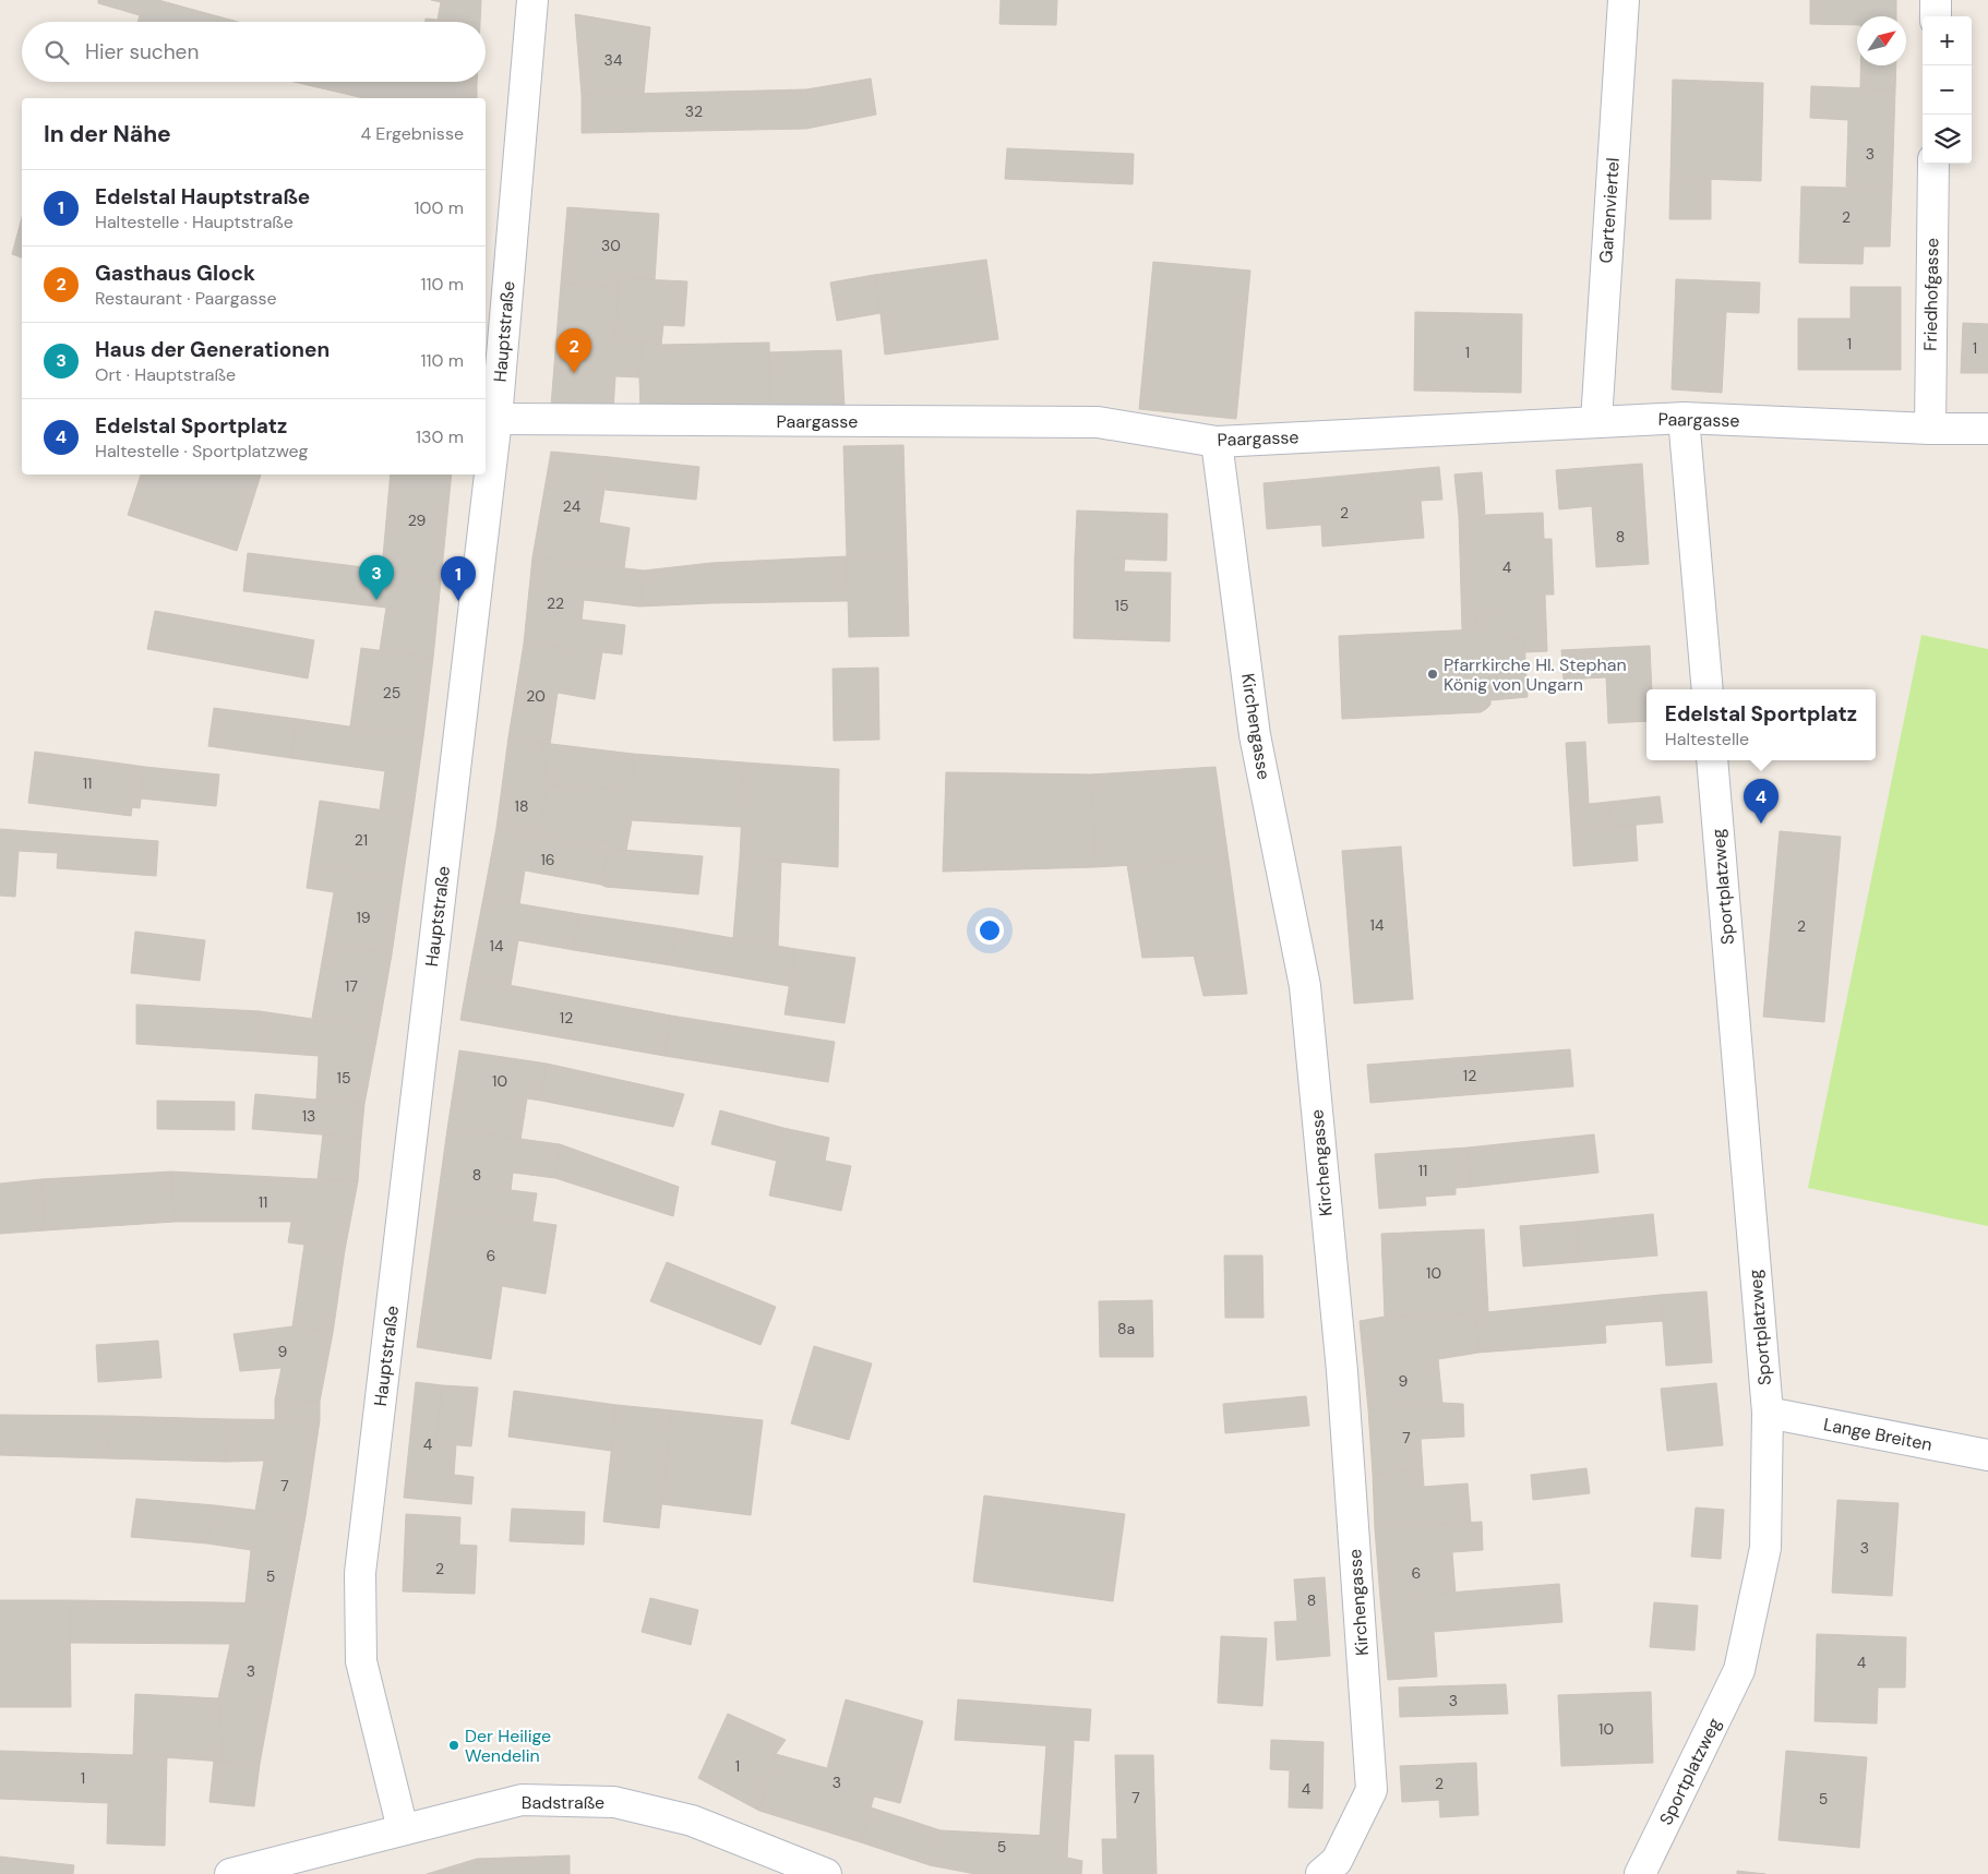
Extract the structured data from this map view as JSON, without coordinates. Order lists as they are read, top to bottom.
{
  "streets": {
    "street": [
      "Gartenviertel",
      "Friedhofgasse",
      "Hauptstraße",
      "Paargasse",
      "Kirchengasse",
      "Sportplatzweg",
      "Lange Breiten",
      "Badstraße"
    ]
  },
  "crossings": [
    ["Gartenviertel", "Paargasse"],
    ["Friedhofgasse", "Paargasse"],
    ["Hauptstraße", "Paargasse"],
    ["Hauptstraße", "Badstraße"],
    ["Paargasse", "Kirchengasse"],
    ["Sportplatzweg", "Lange Breiten"]
  ],
  "places": ["Pfarrkirche Hl. Stephan König von Ungarn", "Der Heilige Wendelin"],
  "house_numbers": [
    "34",
    "32",
    "3",
    "2",
    "30",
    "1",
    "1",
    "1",
    "24",
    "2",
    "29",
    "8",
    "4",
    "22",
    "15",
    "25",
    "20",
    "11",
    "18",
    "21",
    "16",
    "19",
    "14",
    "2",
    "14",
    "17",
    "12",
    "12",
    "15",
    "10",
    "13",
    "11",
    "8",
    "11",
    "6",
    "10",
    "8a",
    "9",
    "9",
    "7",
    "4",
    "7",
    "3",
    "2",
    "6",
    "5",
    "8",
    "4",
    "3",
    "3",
    "10",
    "1",
    "1",
    "3",
    "2",
    "4",
    "7",
    "5",
    "5"
  ],
  "north": "top right",
  "page": {
    "map_buttons": ["+", "−"],
    "search": "Hier suchen",
    "heading": ["In der Nähe", "4 Ergebnisse"],
    "list": [
      {
        "mark": "1",
        "name": "Edelstal Hauptstraße",
        "note": "Haltestelle · Hauptstraße",
        "value": "100 m"
      },
      {
        "mark": "2",
        "name": "Gasthaus Glock",
        "note": "Restaurant · Paargasse",
        "value": "110 m"
      },
      {
        "mark": "3",
        "name": "Haus der Generationen",
        "note": "Ort · Hauptstraße",
        "value": "110 m"
      },
      {
        "mark": "4",
        "name": "Edelstal Sportplatz",
        "note": "Haltestelle · Sportplatzweg",
        "value": "130 m"
      }
    ],
    "pins": [
      "2",
      "3",
      "1",
      "4"
    ],
    "popup": ["Edelstal Sportplatz", "Haltestelle"]
  }
}
